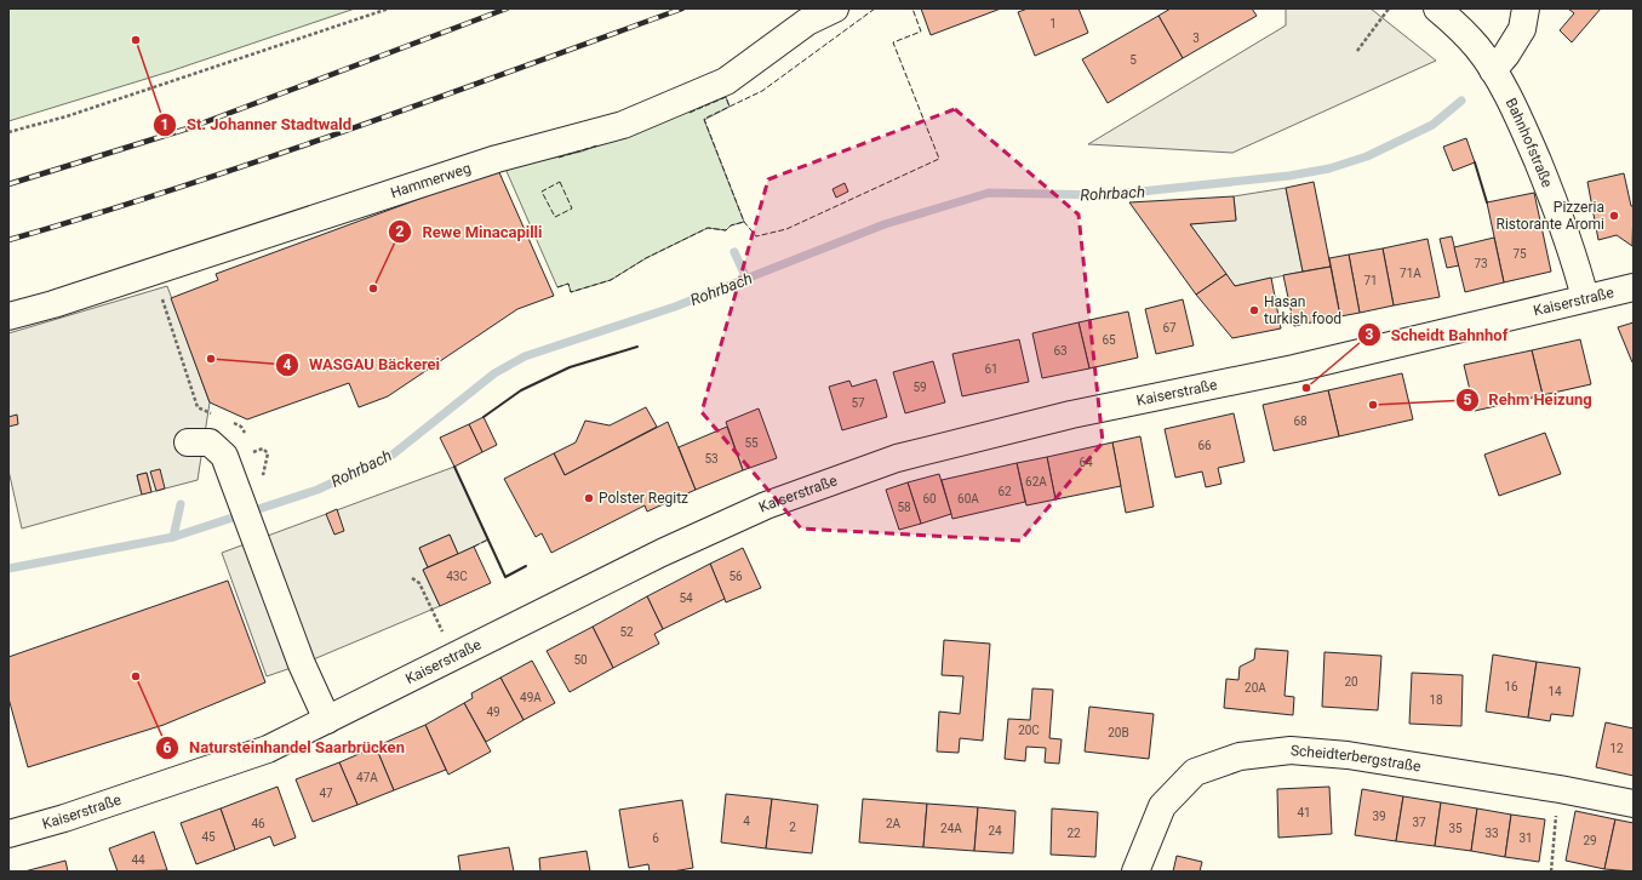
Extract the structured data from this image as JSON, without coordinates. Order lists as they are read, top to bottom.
{
  "streets": {
    "street": [
      "Bahnhofstraße",
      "Hammerweg",
      "Kaiserstraße",
      "Scheidterbergstraße"
    ]
  },
  "crossings": [
    ["Bahnhofstraße", "Kaiserstraße"]
  ],
  "water": ["Rohrbach"],
  "places": [
    "St. Johanner Stadtwald",
    "Pizzeria Ristorante Aromi",
    "Rewe Minacapilli",
    "Hasan turkish food",
    "WASGAU Bäckerei",
    "Scheidt Bahnhof",
    "Rehm Heizung",
    "Polster Regitz",
    "Natursteinhandel Saarbrücken"
  ],
  "house_numbers": [
    "1",
    "3",
    "5",
    "75",
    "73",
    "71A",
    "71",
    "67",
    "65",
    "63",
    "61",
    "59",
    "57",
    "68",
    "55",
    "66",
    "53",
    "64",
    "62A",
    "62",
    "60",
    "60A",
    "58",
    "43C",
    "56",
    "54",
    "52",
    "50",
    "20",
    "16",
    "20A",
    "14",
    "49A",
    "18",
    "49",
    "20C",
    "20B",
    "12",
    "47A",
    "47",
    "41",
    "39",
    "4",
    "37",
    "46",
    "2A",
    "2",
    "24A",
    "35",
    "24",
    "22",
    "33",
    "45",
    "6",
    "31",
    "29",
    "44"
  ]
}
